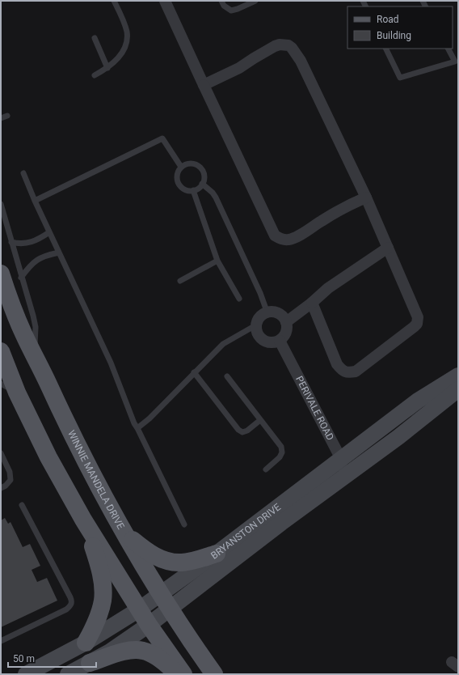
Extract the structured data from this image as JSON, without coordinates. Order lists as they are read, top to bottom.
{
  "streets": {
    "main road": ["WINNIE MANDELA DRIVE"],
    "street": ["PERIVALE ROAD", "BRYANSTON DRIVE"]
  },
  "crossings": [
    ["PERIVALE ROAD", "BRYANSTON DRIVE"],
    ["WINNIE MANDELA DRIVE", "BRYANSTON DRIVE"]
  ],
  "legend": ["Road", "Building"],
  "scale_bar": "50 m"
}
